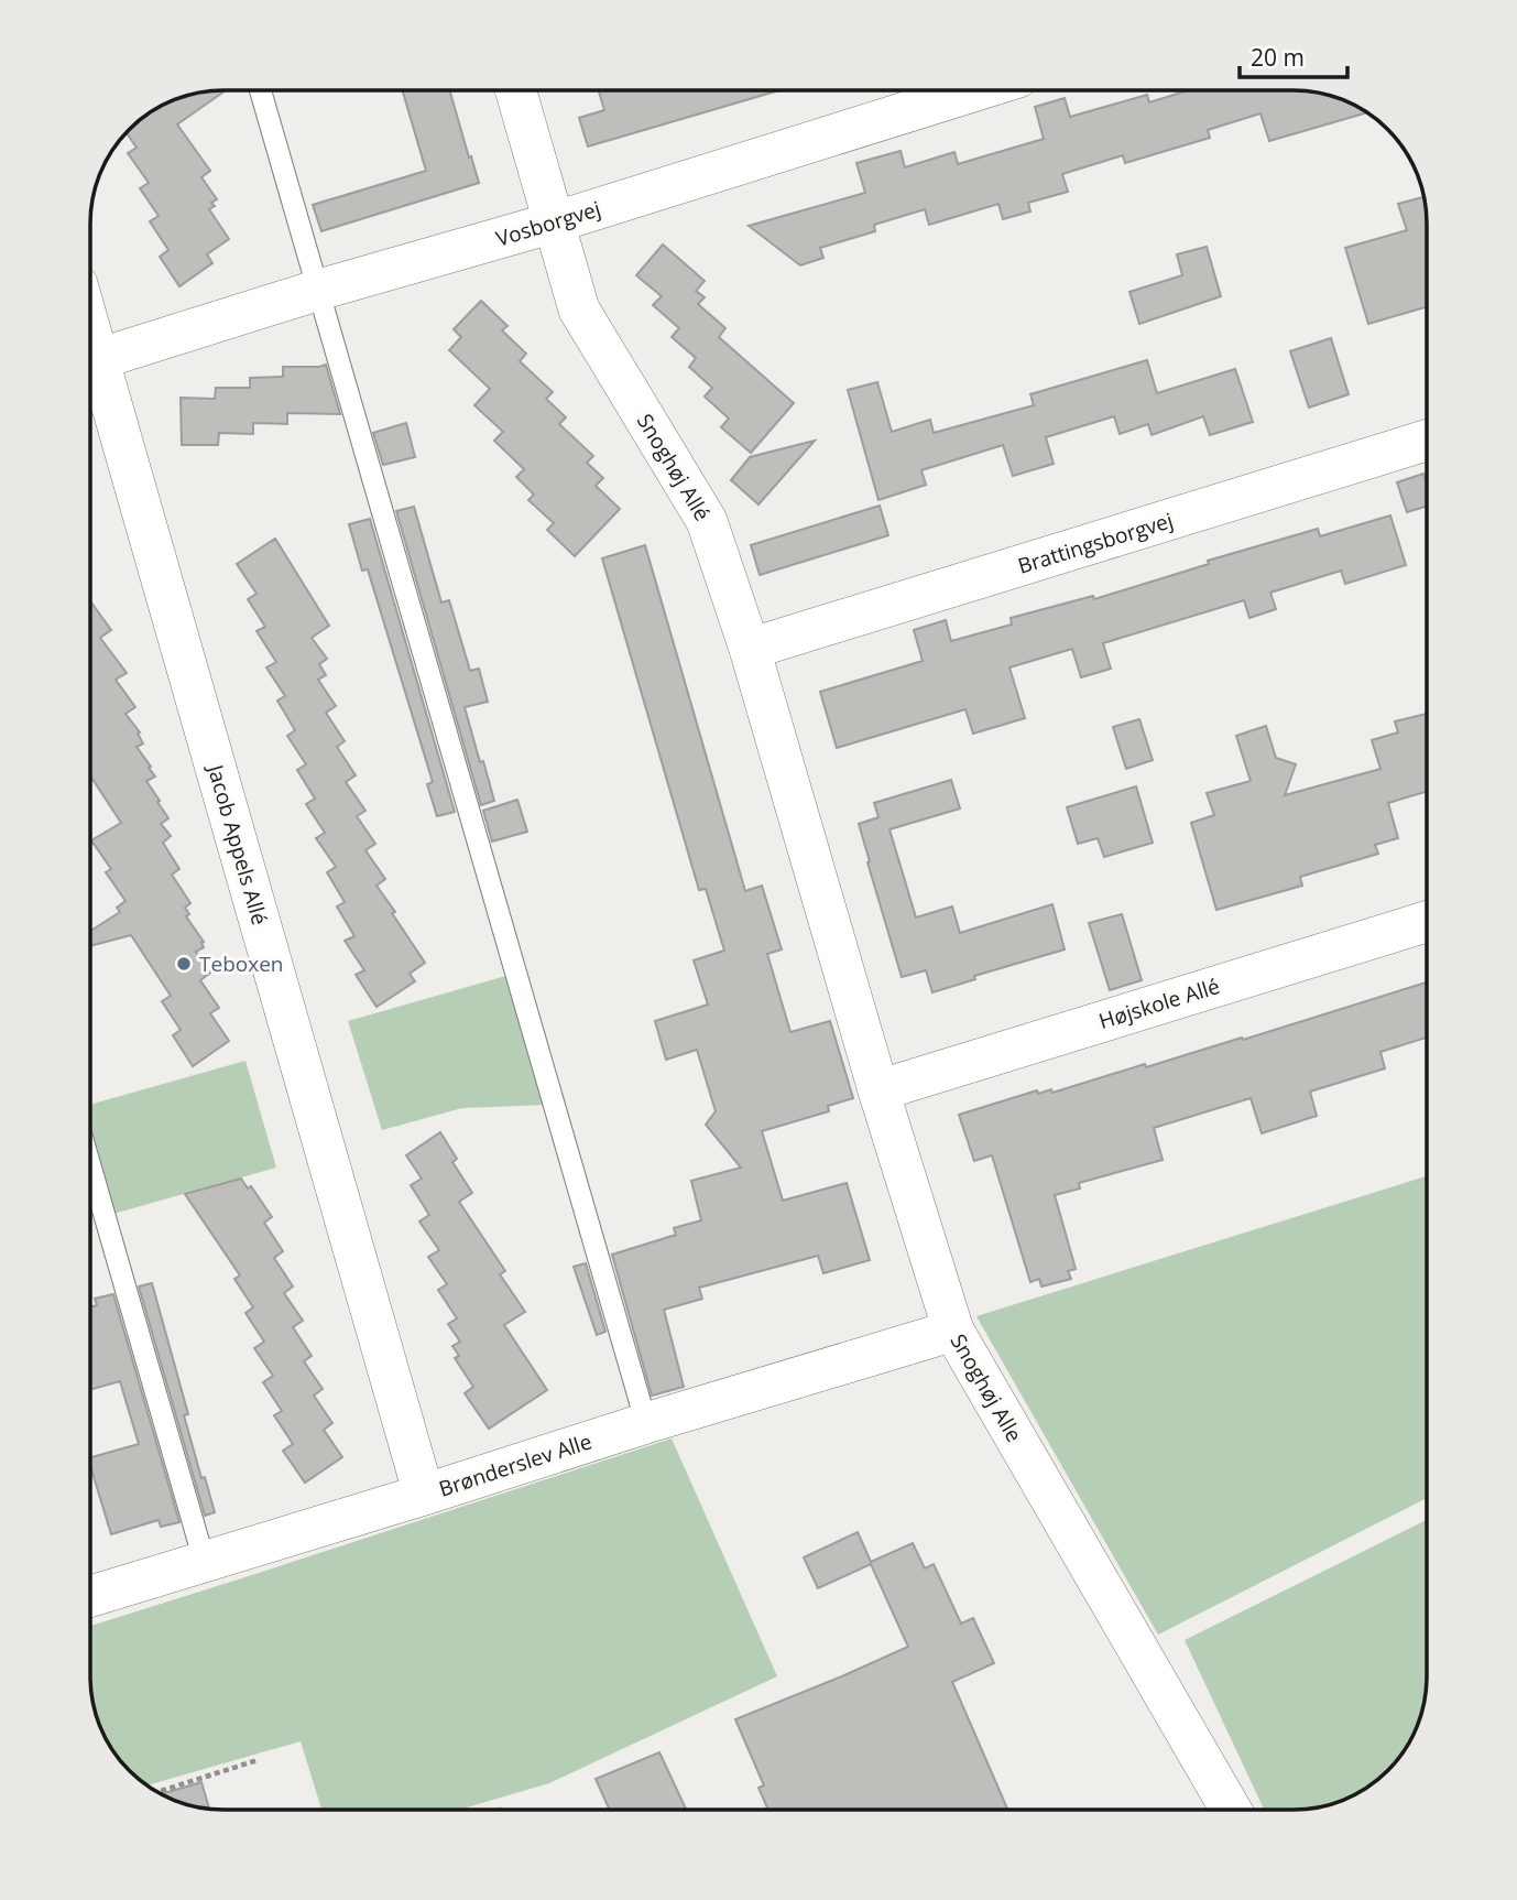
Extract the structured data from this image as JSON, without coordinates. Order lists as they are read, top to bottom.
{
  "streets": {
    "street": [
      "Vosborgvej",
      "Snoghøj Allé",
      "Brattingsborgvej",
      "Jacob Appels Allé",
      "Højskole Allé",
      "Snoghøj Alle",
      "Brønderslev Alle"
    ]
  },
  "crossings": [
    ["Vosborgvej", "Snoghøj Allé"],
    ["Snoghøj Allé", "Brattingsborgvej"],
    ["Snoghøj Allé", "Snoghøj Alle"],
    ["Jacob Appels Allé", "Brønderslev Alle"],
    ["Højskole Allé", "Snoghøj Alle"],
    ["Snoghøj Alle", "Brønderslev Alle"]
  ],
  "places": ["Teboxen"],
  "scale_bar": "20 m"
}
